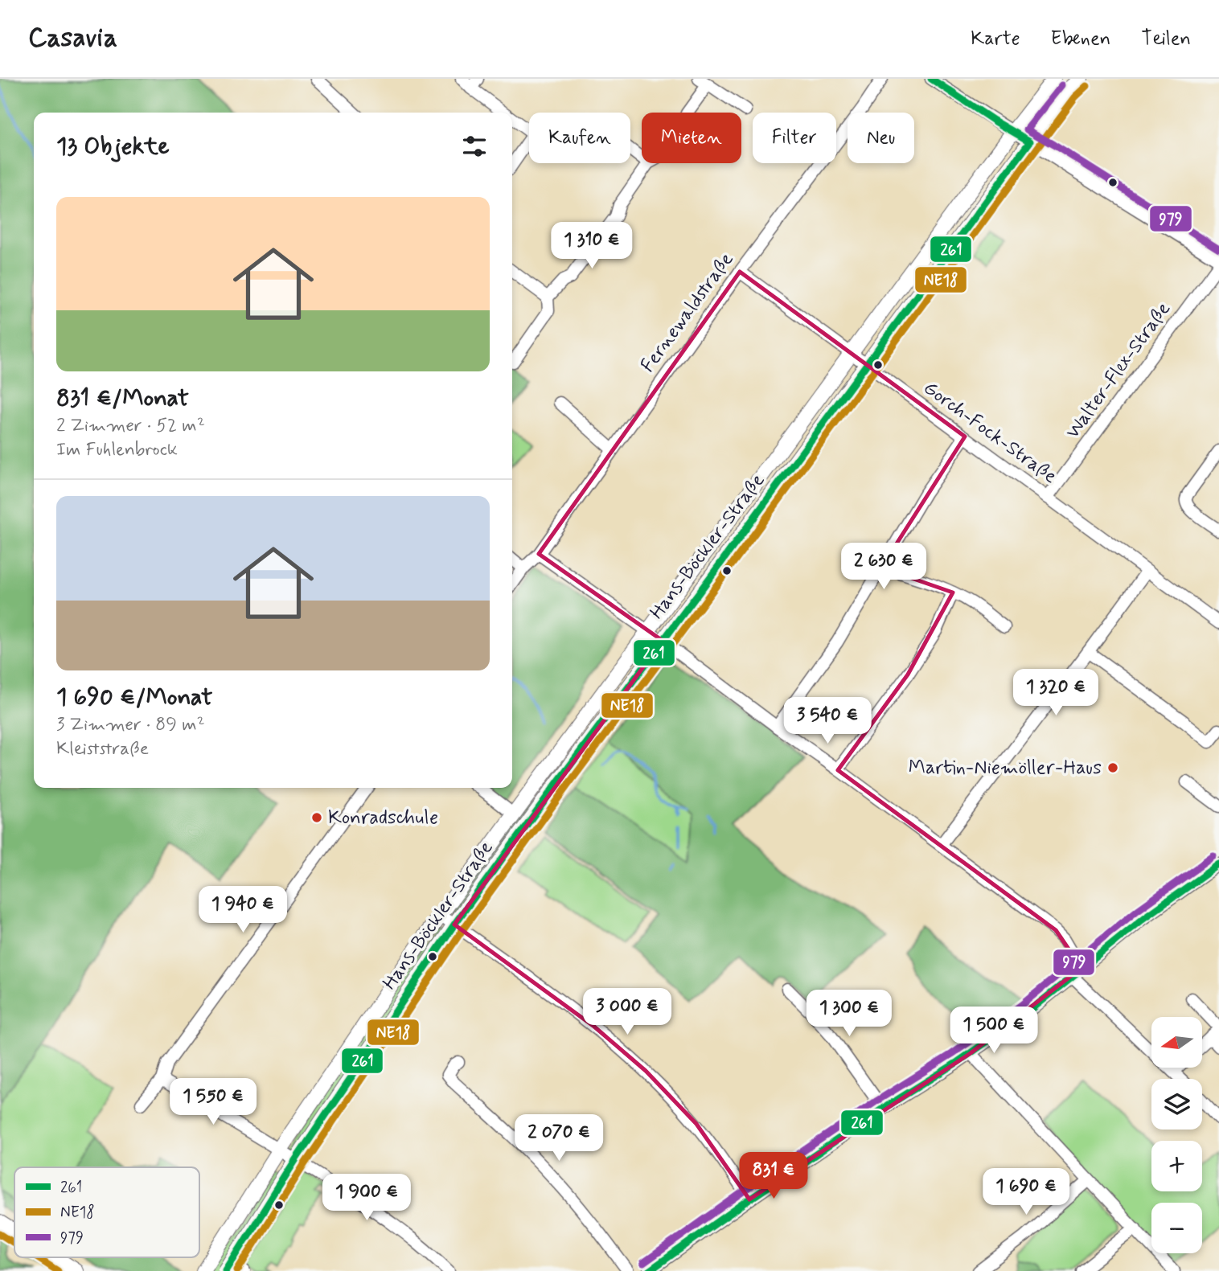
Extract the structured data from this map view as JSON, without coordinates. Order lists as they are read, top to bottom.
{
  "streets": {
    "main road": ["Hans-Böckler-Straße"],
    "street": ["Fernewaldstraße", "Walter-Flex-Straße", "Gorch-Fock-Straße"]
  },
  "crossings": [
    ["Fernewaldstraße", "Gorch-Fock-Straße"],
    ["Walter-Flex-Straße", "Gorch-Fock-Straße"],
    ["Gorch-Fock-Straße", "Hans-Böckler-Straße"]
  ],
  "places": ["Martin-Niemöller-Haus", "Konradschule"],
  "lines": ["transit line 261", "transit line 979", "transit line NE18"],
  "legend": ["261", "NE18", "979"],
  "north": "left",
  "page": {
    "header": "Casavia",
    "nav": ["Karte", "Ebenen", "Teilen"],
    "chip": [
      "Kaufen",
      "Mieten",
      "Filter",
      "Neu"
    ],
    "heading": "13 Objekte",
    "list": [
      {
        "name": "831 €/Monat",
        "note": "2 Zimmer · 52 m² · Im Fuhlenbrock"
      },
      {
        "name": "1 690 €/Monat",
        "note": "3 Zimmer · 89 m² · Kleiststraße"
      }
    ],
    "price": [
      "1 310 €",
      "2 630 €",
      "1 320 €",
      "3 540 €",
      "1 940 €",
      "3 000 €",
      "1 300 €",
      "1 500 €",
      "1 550 €",
      "2 070 €",
      "831 €",
      "1 690 €",
      "1 900 €"
    ],
    "map_buttons": ["+", "−"]
  }
}
